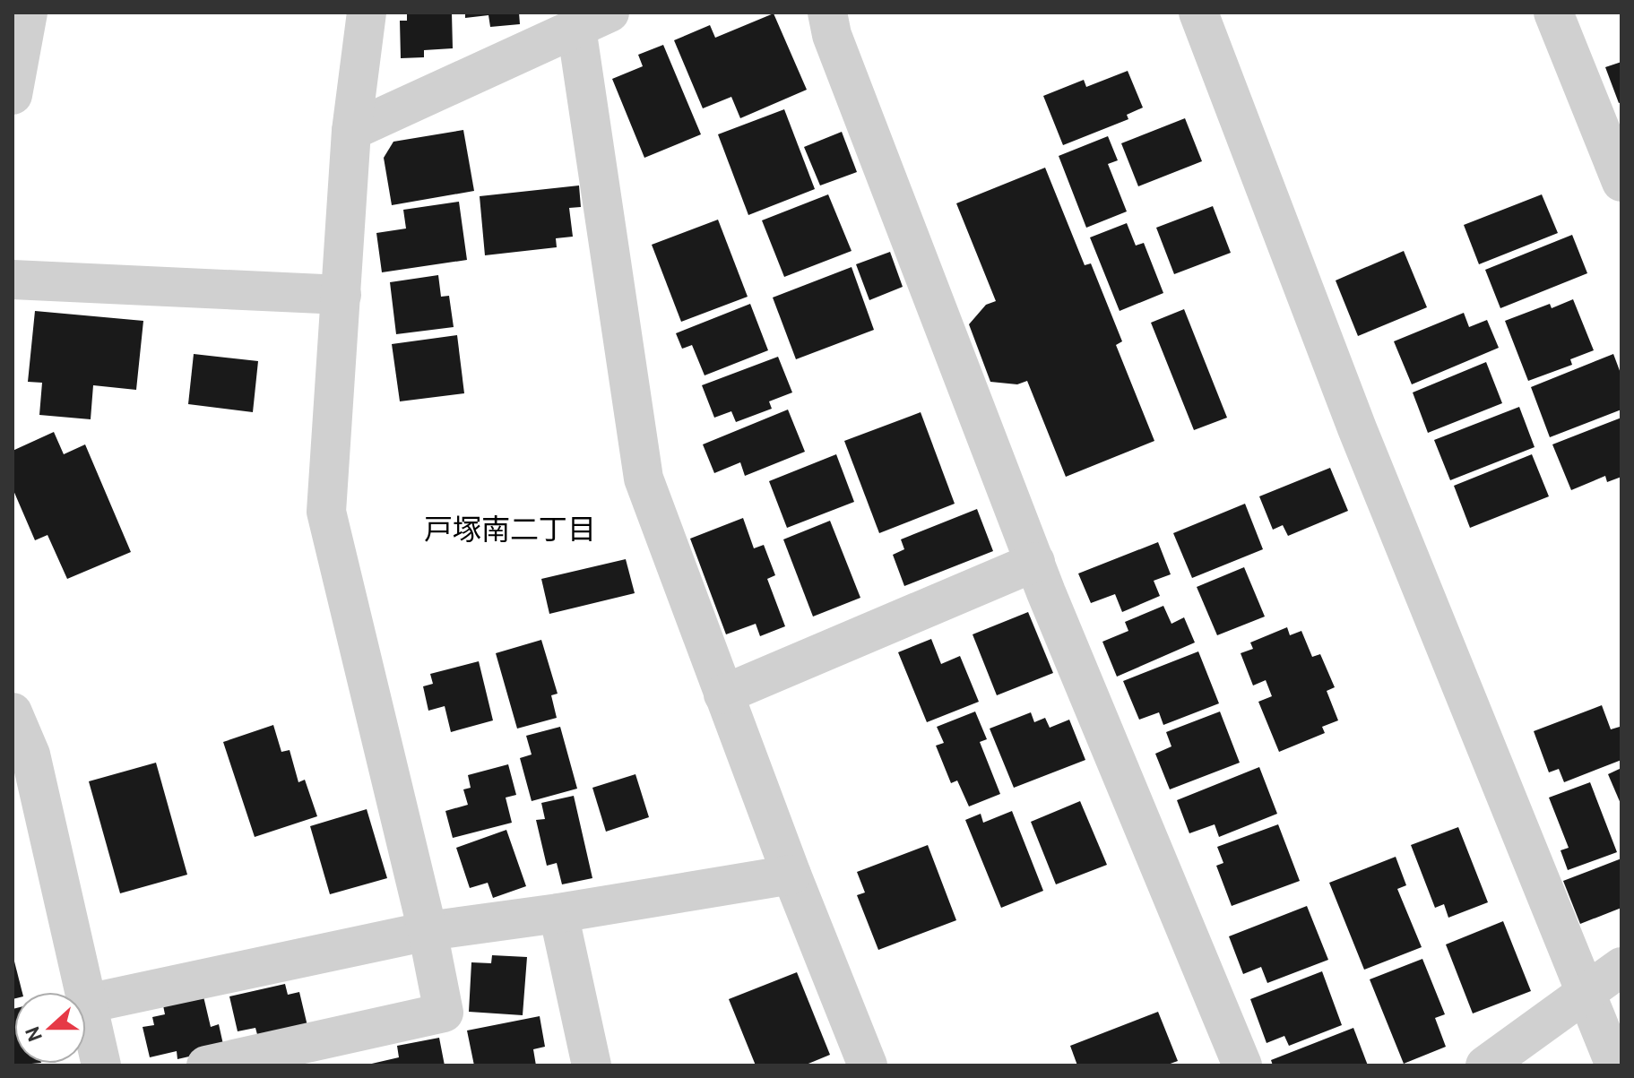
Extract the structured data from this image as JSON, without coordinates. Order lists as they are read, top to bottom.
{
  "districts": ["戸塚南二丁目"],
  "north": "left"
}
